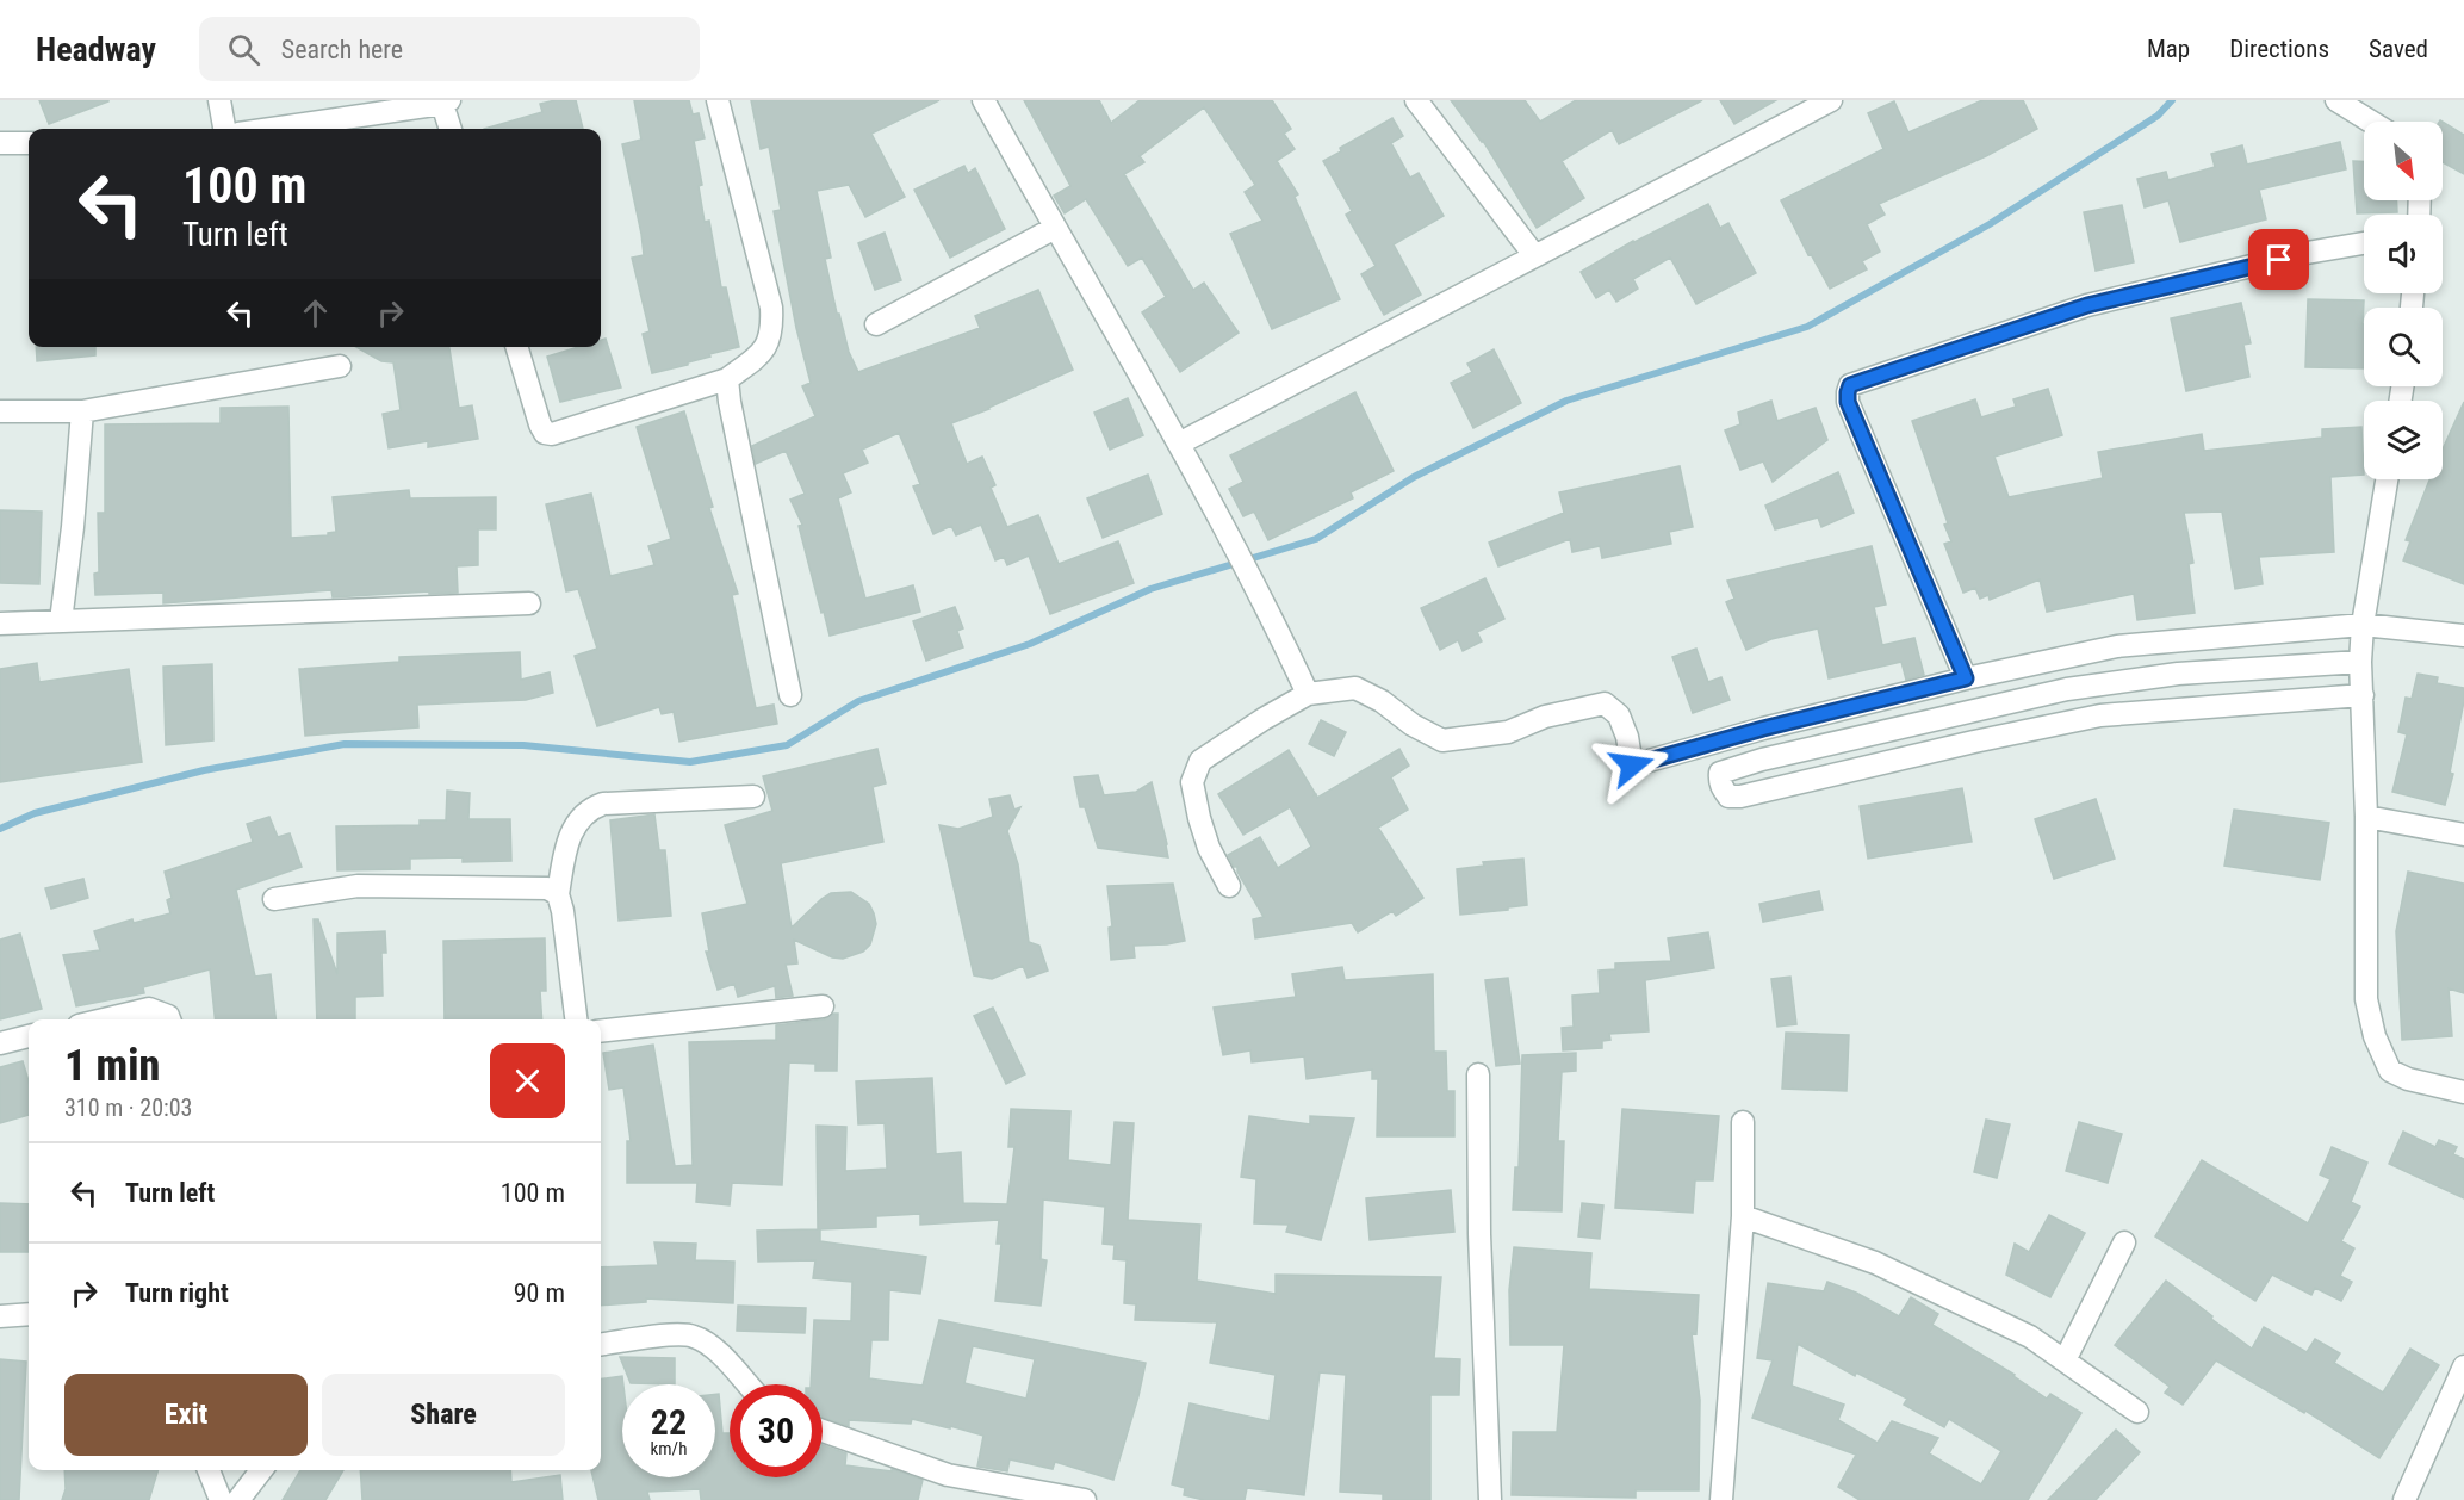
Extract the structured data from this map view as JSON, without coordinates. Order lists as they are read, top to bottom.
{
  "north": "bottom right",
  "page": {
    "header": "Headway",
    "search": "Search here",
    "nav": ["Map", "Directions", "Saved"],
    "turn": ["100 m", "Turn left"],
    "heading": ["1 min", "310 m · 20:03"],
    "list": [
      {
        "name": "Turn left",
        "value": "100 m"
      },
      {
        "name": "Turn right",
        "value": "90 m"
      }
    ],
    "buttons": ["Exit", "Share"],
    "speed": "22 km/h",
    "limit": "30"
  }
}
